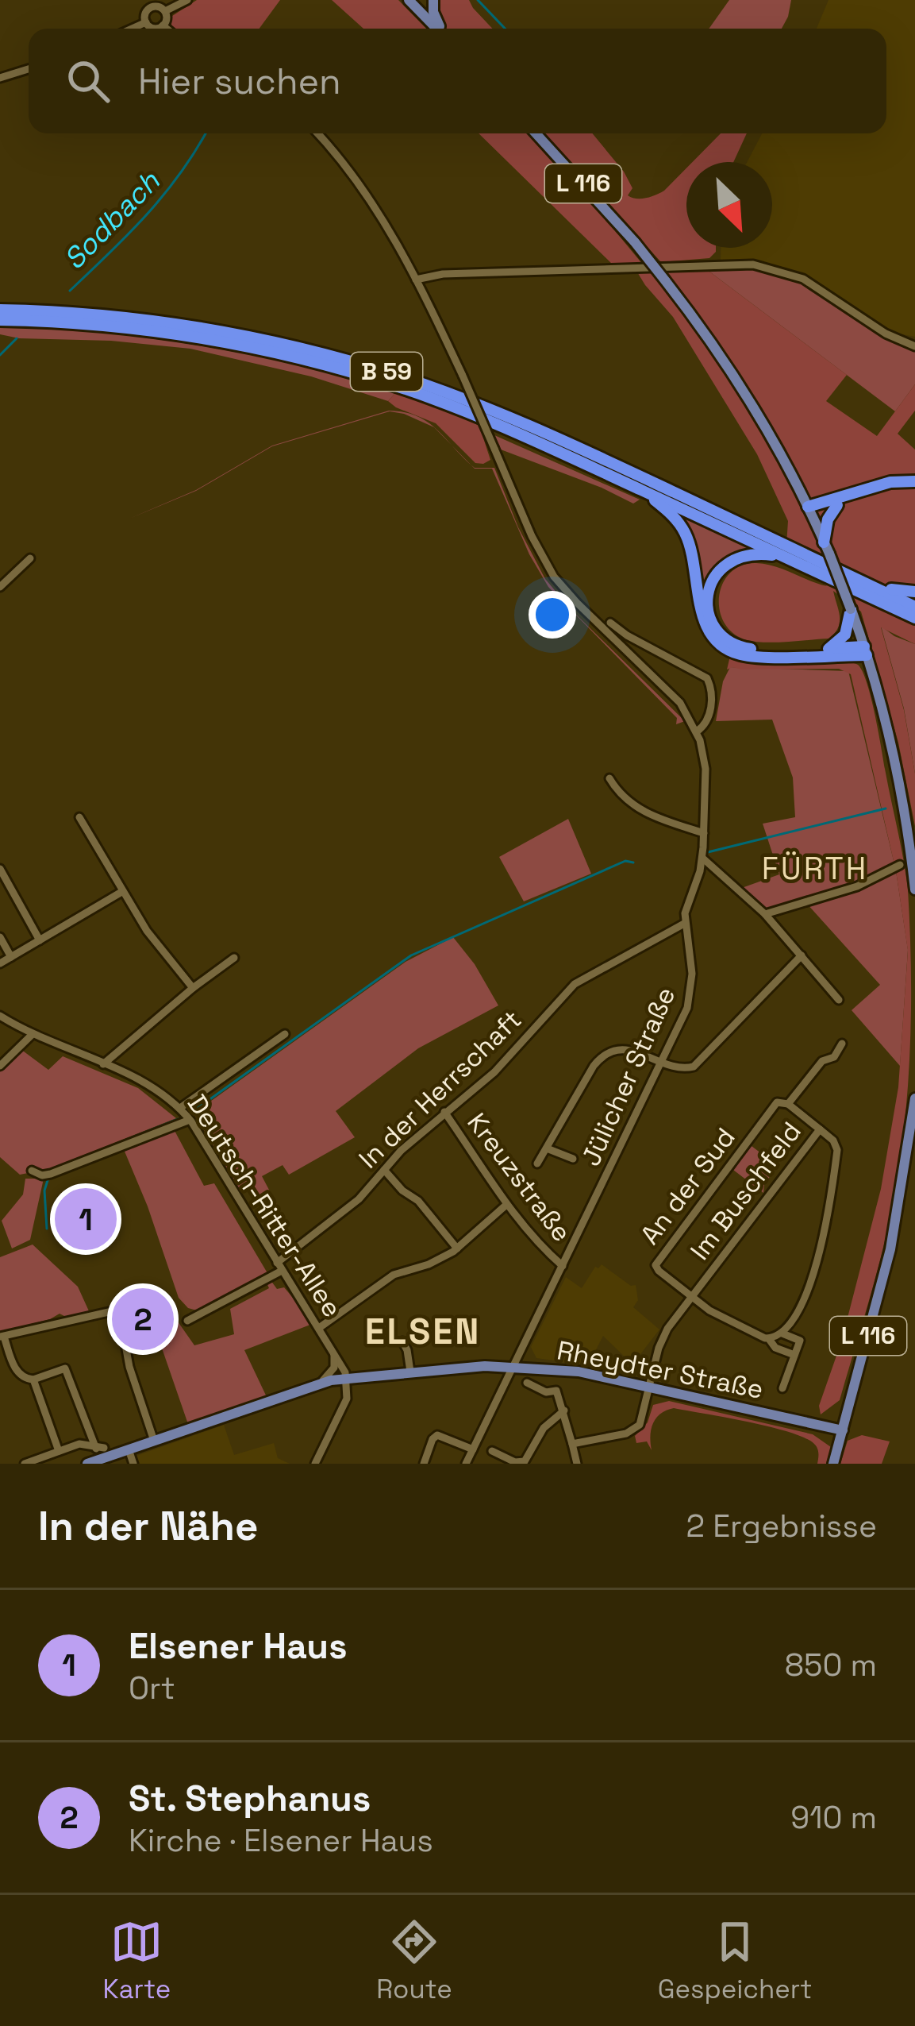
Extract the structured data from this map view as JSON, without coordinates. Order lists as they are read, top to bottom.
{
  "streets": {
    "highway": ["B 59"],
    "main road": ["L 116", "Rheydter Straße"],
    "street": [
      "Jülicher Straße",
      "In der Herrschaft",
      "Kreuzstraße",
      "An der Sud",
      "Im Buschfeld",
      "Deutsch-Ritter-Allee"
    ]
  },
  "crossings": [
    ["L 116", "Rheydter Straße"],
    ["Jülicher Straße", "In der Herrschaft"],
    ["Jülicher Straße", "Kreuzstraße"],
    ["Jülicher Straße", "Rheydter Straße"],
    ["In der Herrschaft", "Kreuzstraße"],
    ["In der Herrschaft", "Deutsch-Ritter-Allee"],
    ["An der Sud", "Im Buschfeld"],
    ["Im Buschfeld", "Rheydter Straße"],
    ["Deutsch-Ritter-Allee", "Rheydter Straße"]
  ],
  "districts": ["FÜRTH", "ELSEN"],
  "water": ["Sodbach"],
  "north": "bottom right",
  "page": {
    "search": "Hier suchen",
    "pins": ["1", "2"],
    "heading": ["In der Nähe", "2 Ergebnisse"],
    "list": [
      {
        "mark": "1",
        "name": "Elsener Haus",
        "note": "Ort",
        "value": "850 m"
      },
      {
        "mark": "2",
        "name": "St. Stephanus",
        "note": "Kirche · Elsener Haus",
        "value": "910 m"
      }
    ],
    "nav": ["Karte", "Route", "Gespeichert"]
  }
}
